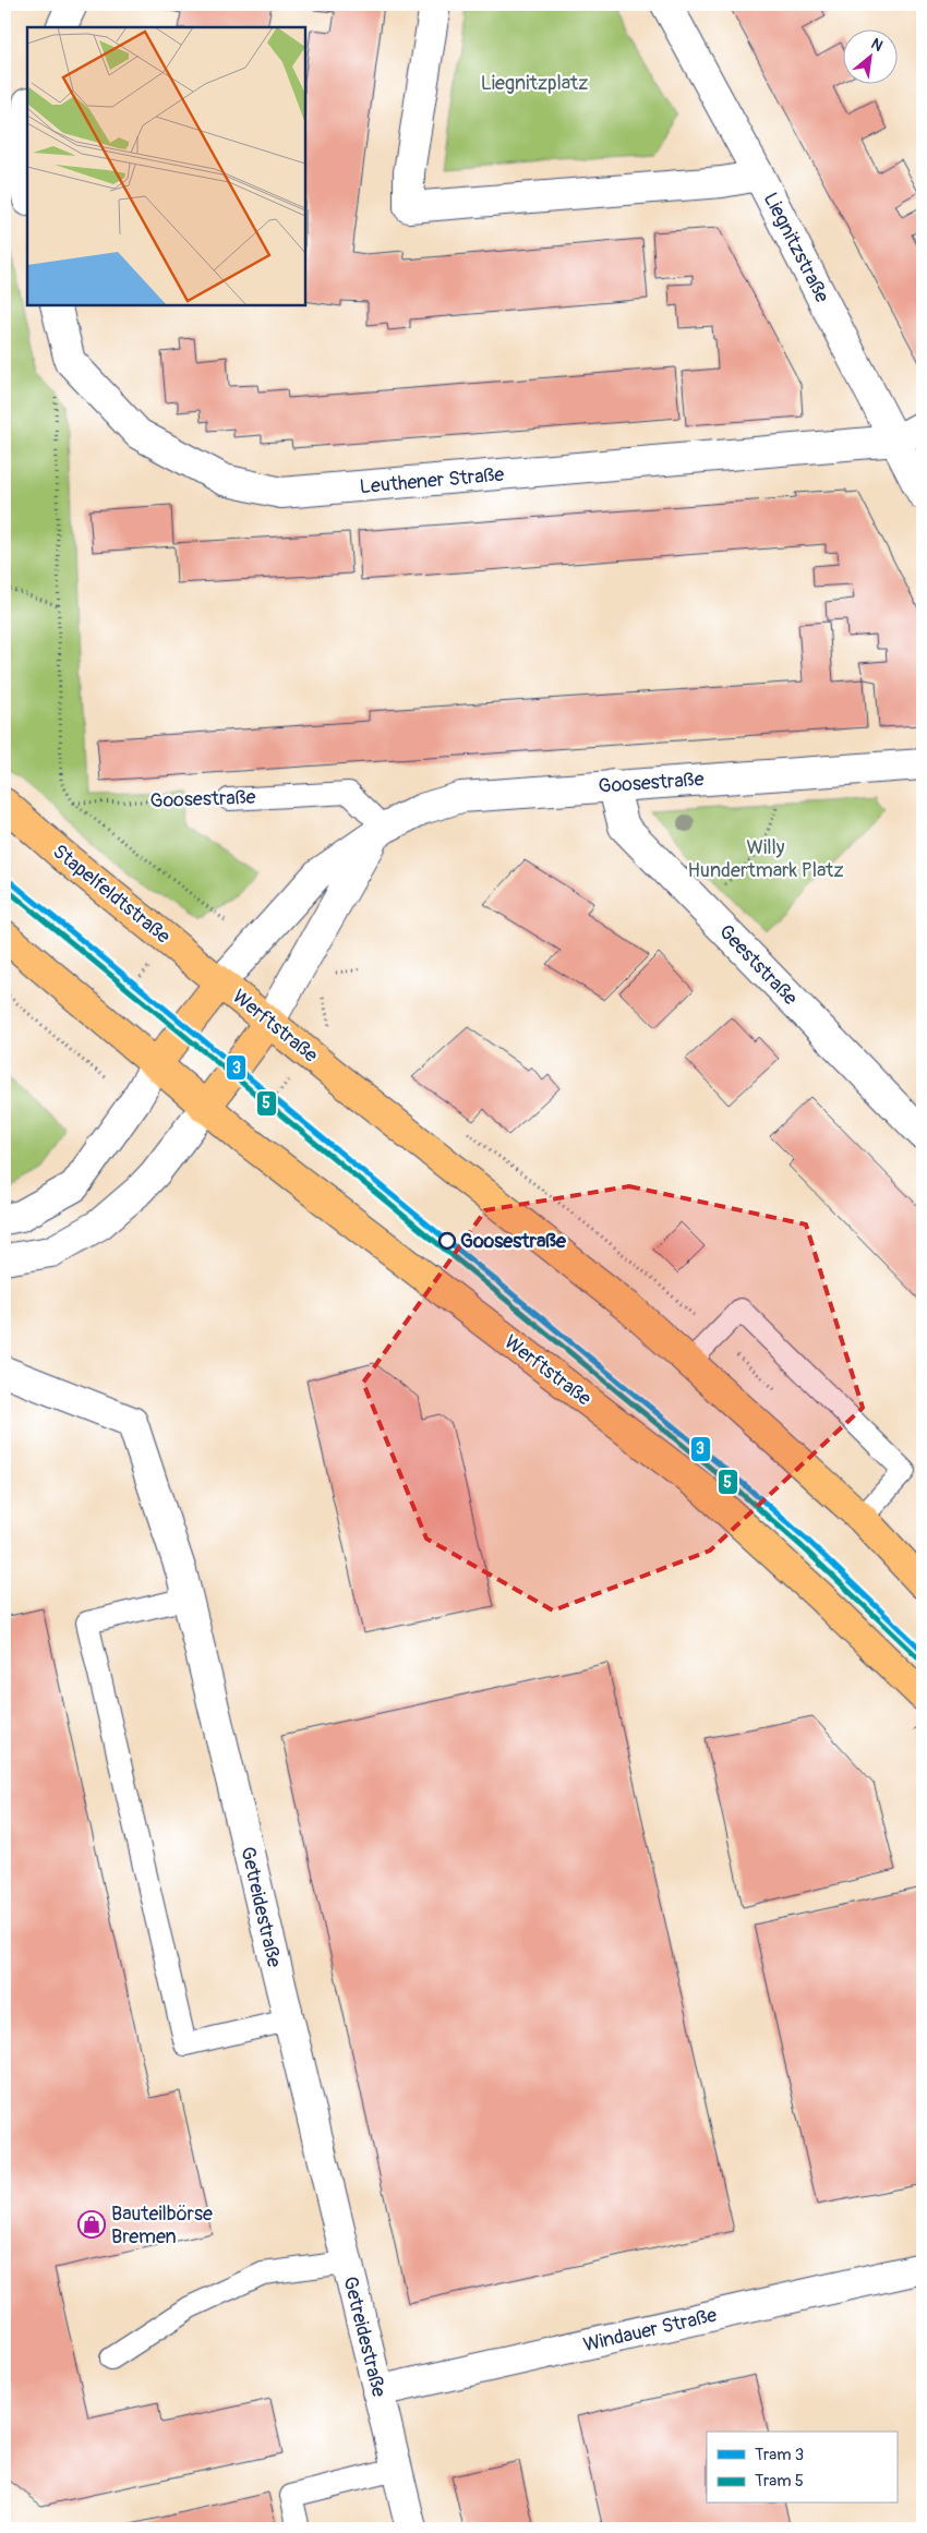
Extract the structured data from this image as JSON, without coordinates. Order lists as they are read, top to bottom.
{
  "streets": {
    "main road": ["Stapelfeldtstraße", "Werftstraße"],
    "street": [
      "Liegnitzstraße",
      "Leuthener Straße",
      "Goosestraße",
      "Geeststraße",
      "Getreidestraße",
      "Windauer Straße"
    ]
  },
  "crossings": [
    ["Liegnitzstraße", "Leuthener Straße"],
    ["Goosestraße", "Stapelfeldtstraße"],
    ["Goosestraße", "Geeststraße"],
    ["Goosestraße", "Werftstraße"],
    ["Stapelfeldtstraße", "Werftstraße"],
    ["Getreidestraße", "Windauer Straße"]
  ],
  "parks": ["Liegnitzplatz", "Willy Hundertmark Platz"],
  "places": {
    "other": ["Goosestraße"],
    "shop": ["Bauteilbörse Bremen"]
  },
  "lines": ["tram line 3", "tram line 5"],
  "legend": ["Tram 3", "Tram 5"],
  "north": "top right"
}
